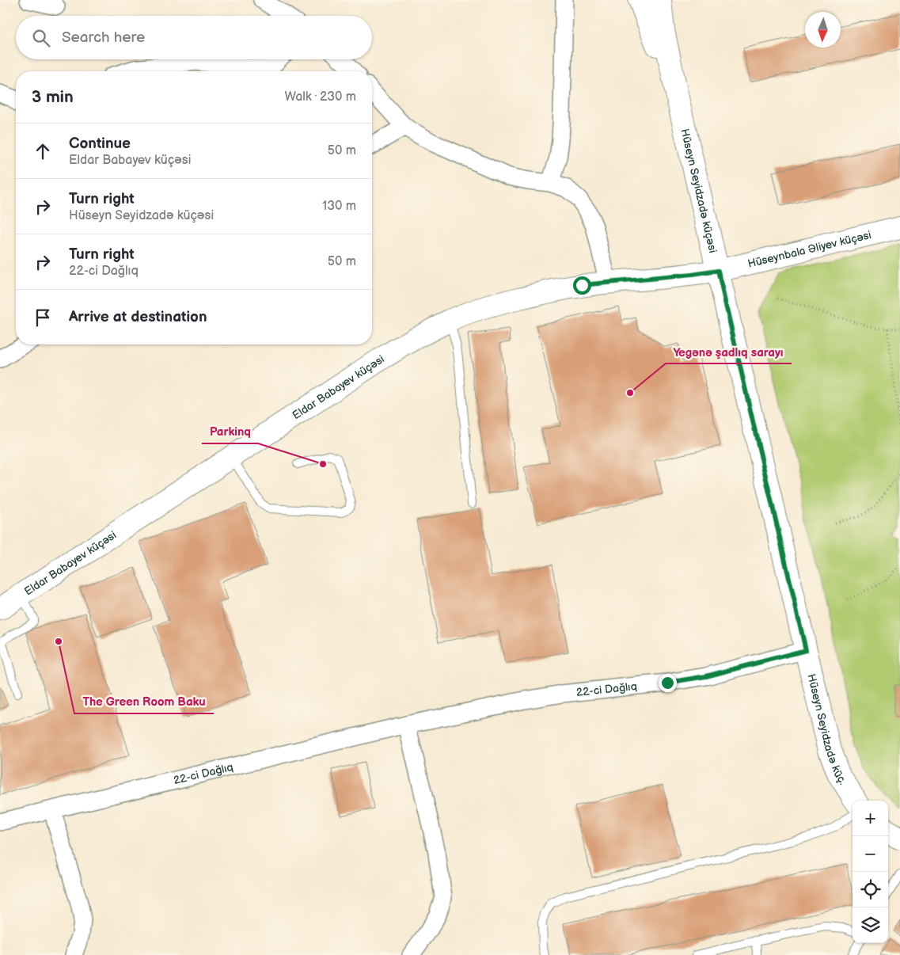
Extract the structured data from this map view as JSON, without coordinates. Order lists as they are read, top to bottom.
{
  "streets": {
    "street": [
      "Hüseyn Seyidzadə küçəsi",
      "Hüseynbala Əliyev küçəsi",
      "Eldar Babayev küçəsi",
      "22-ci Dağlıq",
      "Hüseyn Seyidzadə küç."
    ]
  },
  "crossings": [
    ["Hüseyn Seyidzadə küçəsi", "Hüseynbala Əliyev küçəsi"],
    ["Hüseyn Seyidzadə küçəsi", "Eldar Babayev küçəsi"],
    ["Hüseyn Seyidzadə küçəsi", "22-ci Dağlıq"],
    ["Hüseyn Seyidzadə küçəsi", "Hüseyn Seyidzadə küç."],
    ["Hüseynbala Əliyev küçəsi", "Eldar Babayev küçəsi"],
    ["22-ci Dağlıq", "Hüseyn Seyidzadə küç."]
  ],
  "places": ["Yegənə şadlıq sarayı", "Parkinq", "The Green Room Baku"],
  "north": "bottom",
  "page": {
    "search": "Search here",
    "heading": ["3 min", "Walk · 230 m"],
    "list": [
      ["Continue", "Eldar Babayev küçəsi", "50 m"],
      ["Turn right", "Hüseyn Seyidzadə küçəsi", "130 m"],
      ["Turn right", "22-ci Dağlıq", "50 m"],
      "Arrive at destination"
    ],
    "map_buttons": ["+", "−"]
  }
}
